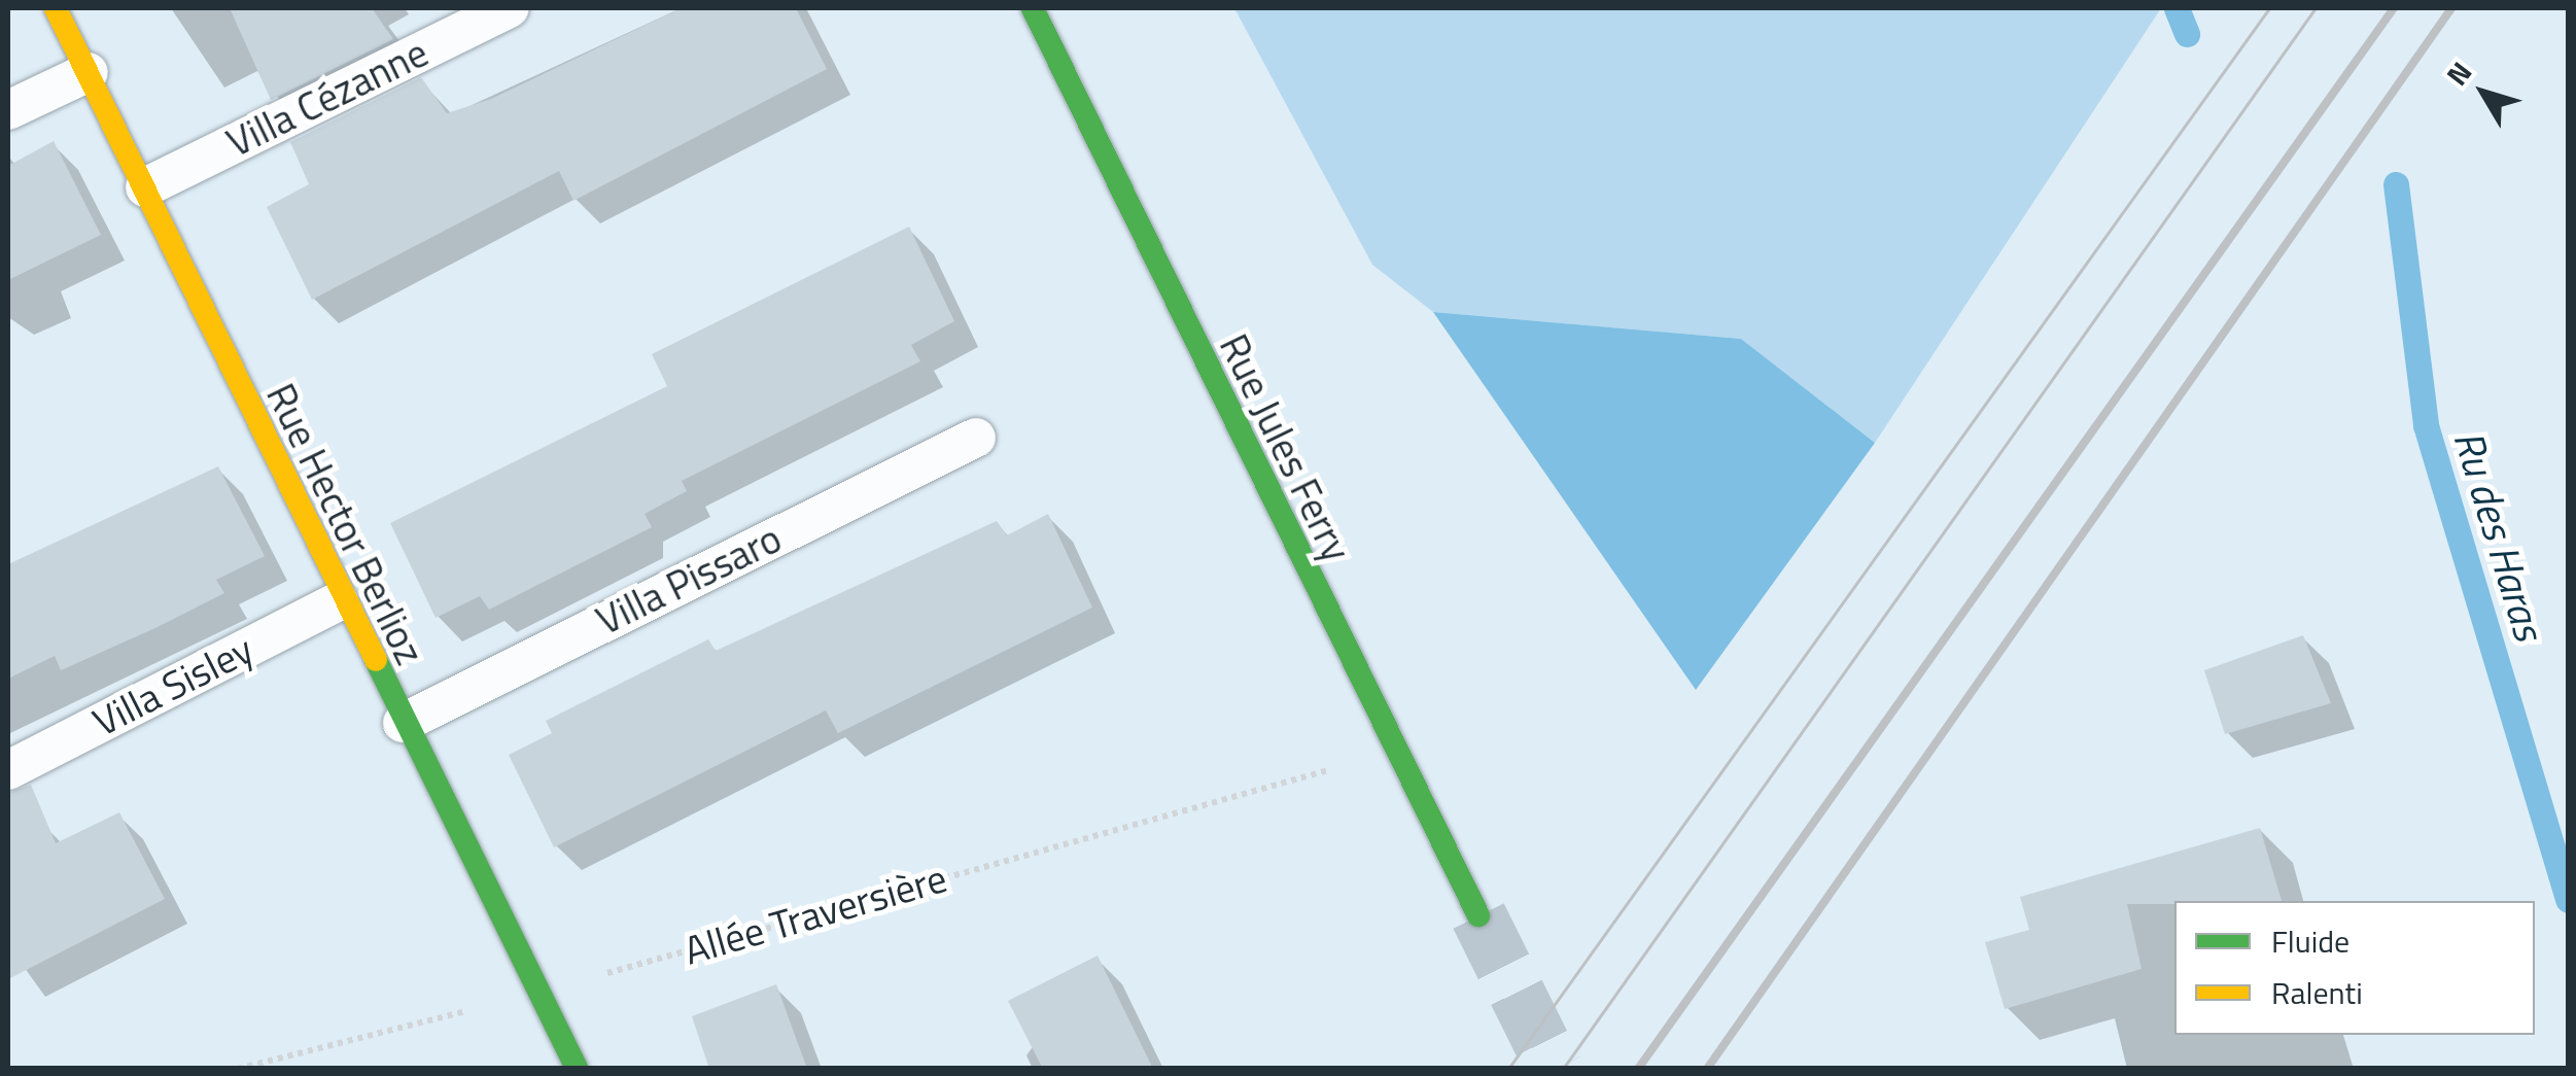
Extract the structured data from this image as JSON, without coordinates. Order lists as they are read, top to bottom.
{
  "streets": {
    "street": ["Rue Jules Ferry", "Rue Hector Berlioz"],
    "lane": ["Villa Cézanne", "Villa Pissaro", "Villa Sisley"],
    "path": ["Allée Traversière"]
  },
  "crossings": [
    ["Villa Cézanne", "Rue Hector Berlioz"],
    ["Rue Jules Ferry", "Allée Traversière"],
    ["Rue Hector Berlioz", "Villa Pissaro"],
    ["Rue Hector Berlioz", "Villa Sisley"],
    ["Rue Hector Berlioz", "Allée Traversière"]
  ],
  "water": ["Ru des Haras"],
  "legend": ["Fluide", "Ralenti"],
  "north": "top left"
}
